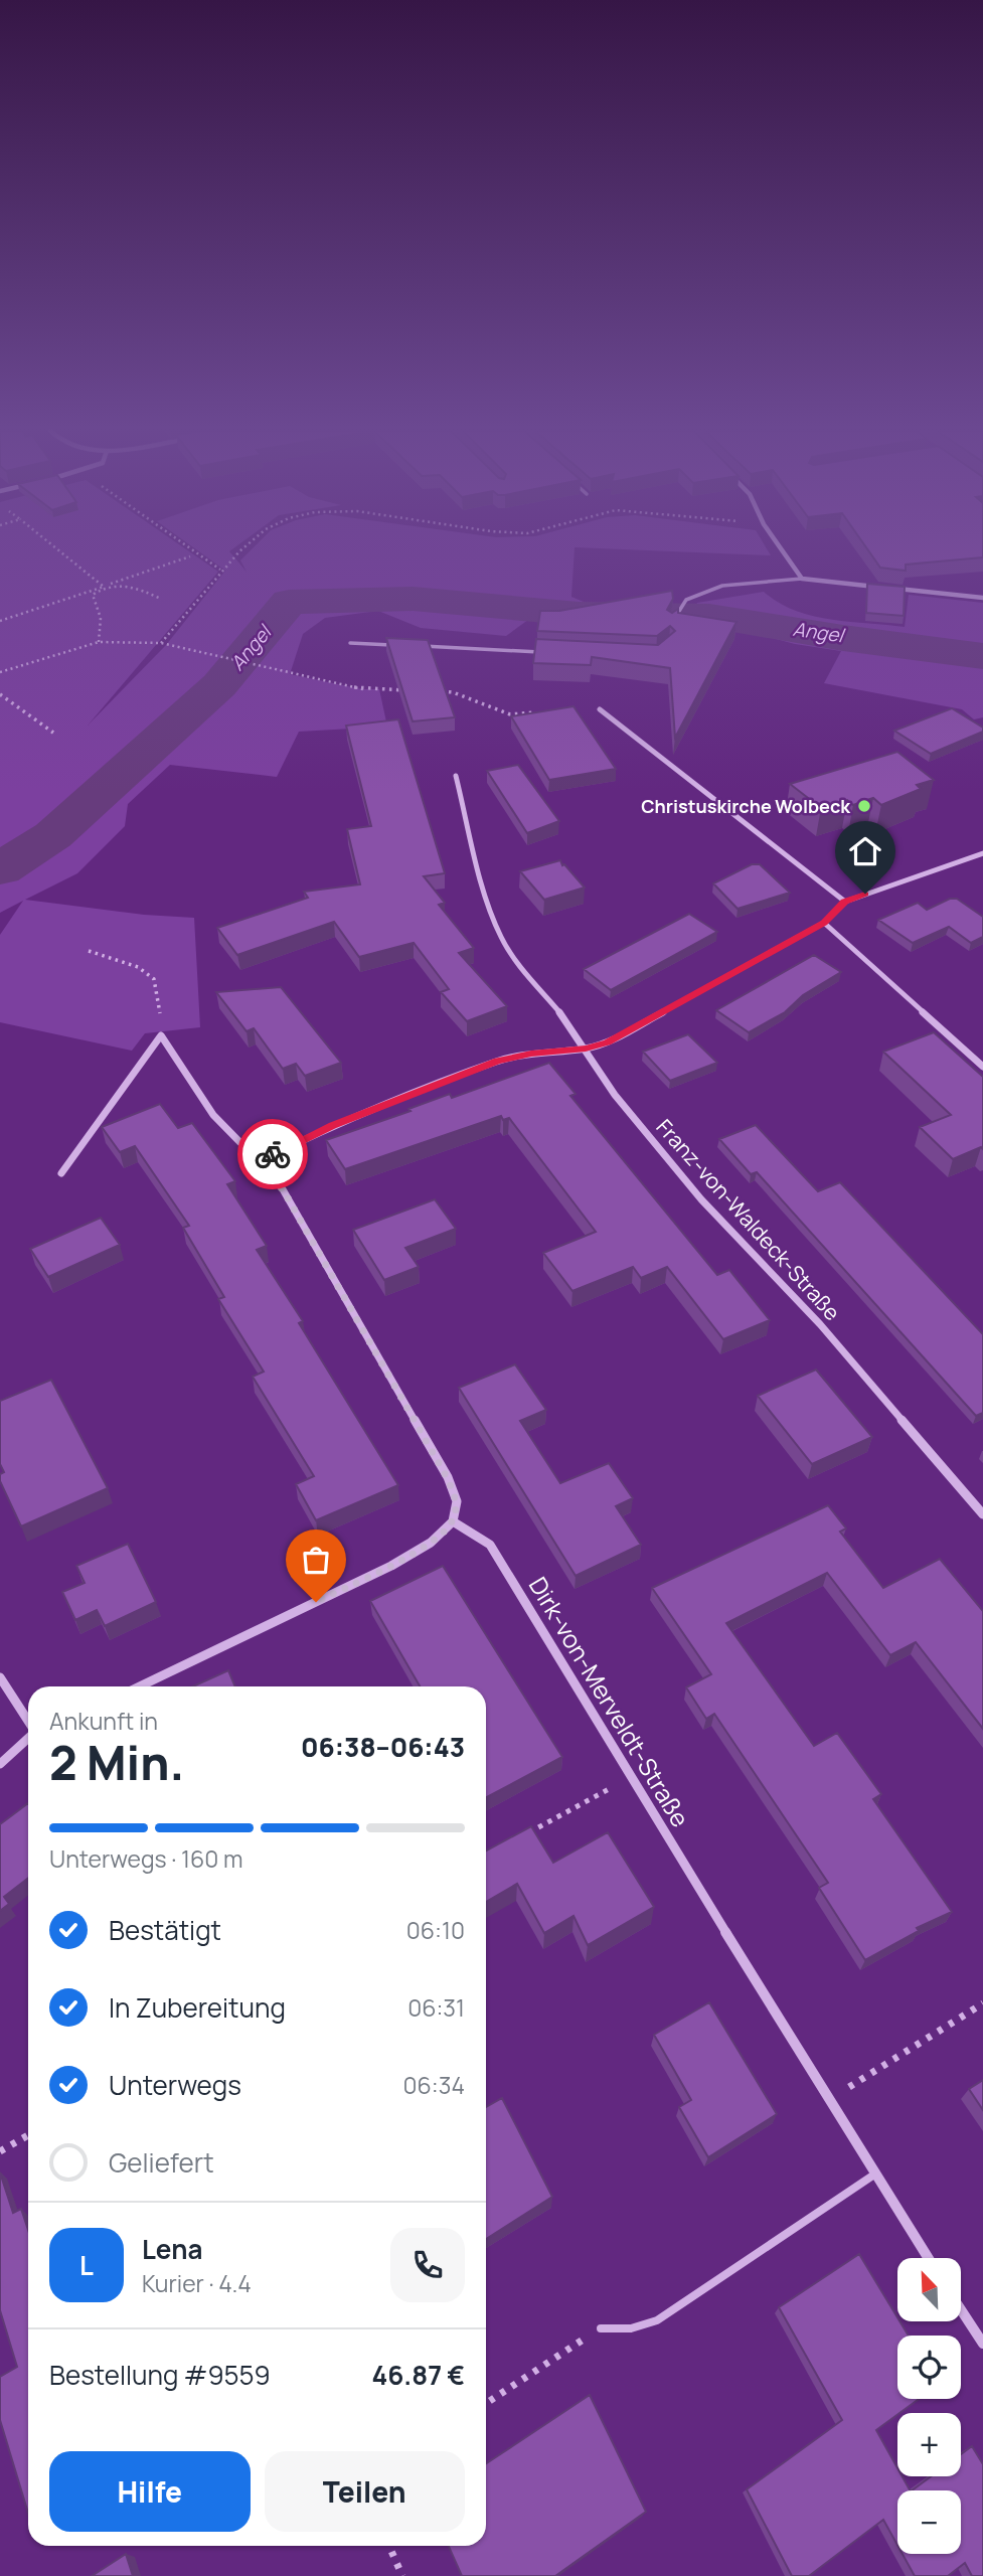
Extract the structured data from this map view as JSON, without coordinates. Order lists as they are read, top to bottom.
{
  "streets": {
    "street": ["Franz-von-Waldeck-Straße", "Dirk-von-Merveldt-Straße"]
  },
  "water": ["Angel"],
  "places": ["Christuskirche Wolbeck"],
  "north": "top left",
  "page": {
    "heading": ["2 Min.", "Ankunft in", "06:38–06:43"],
    "panel": [
      "Lena",
      "Kurier · 4.4",
      "Bestellung #9559",
      "46.87 €"
    ],
    "bar": "Unterwegs · 160 m",
    "list": [
      ["Bestätigt", "06:10"],
      ["In Zubereitung", "06:31"],
      ["Unterwegs", "06:34"],
      "Geliefert"
    ],
    "round": "L",
    "map_buttons": ["+", "−"],
    "buttons": ["Hilfe", "Teilen"]
  }
}
